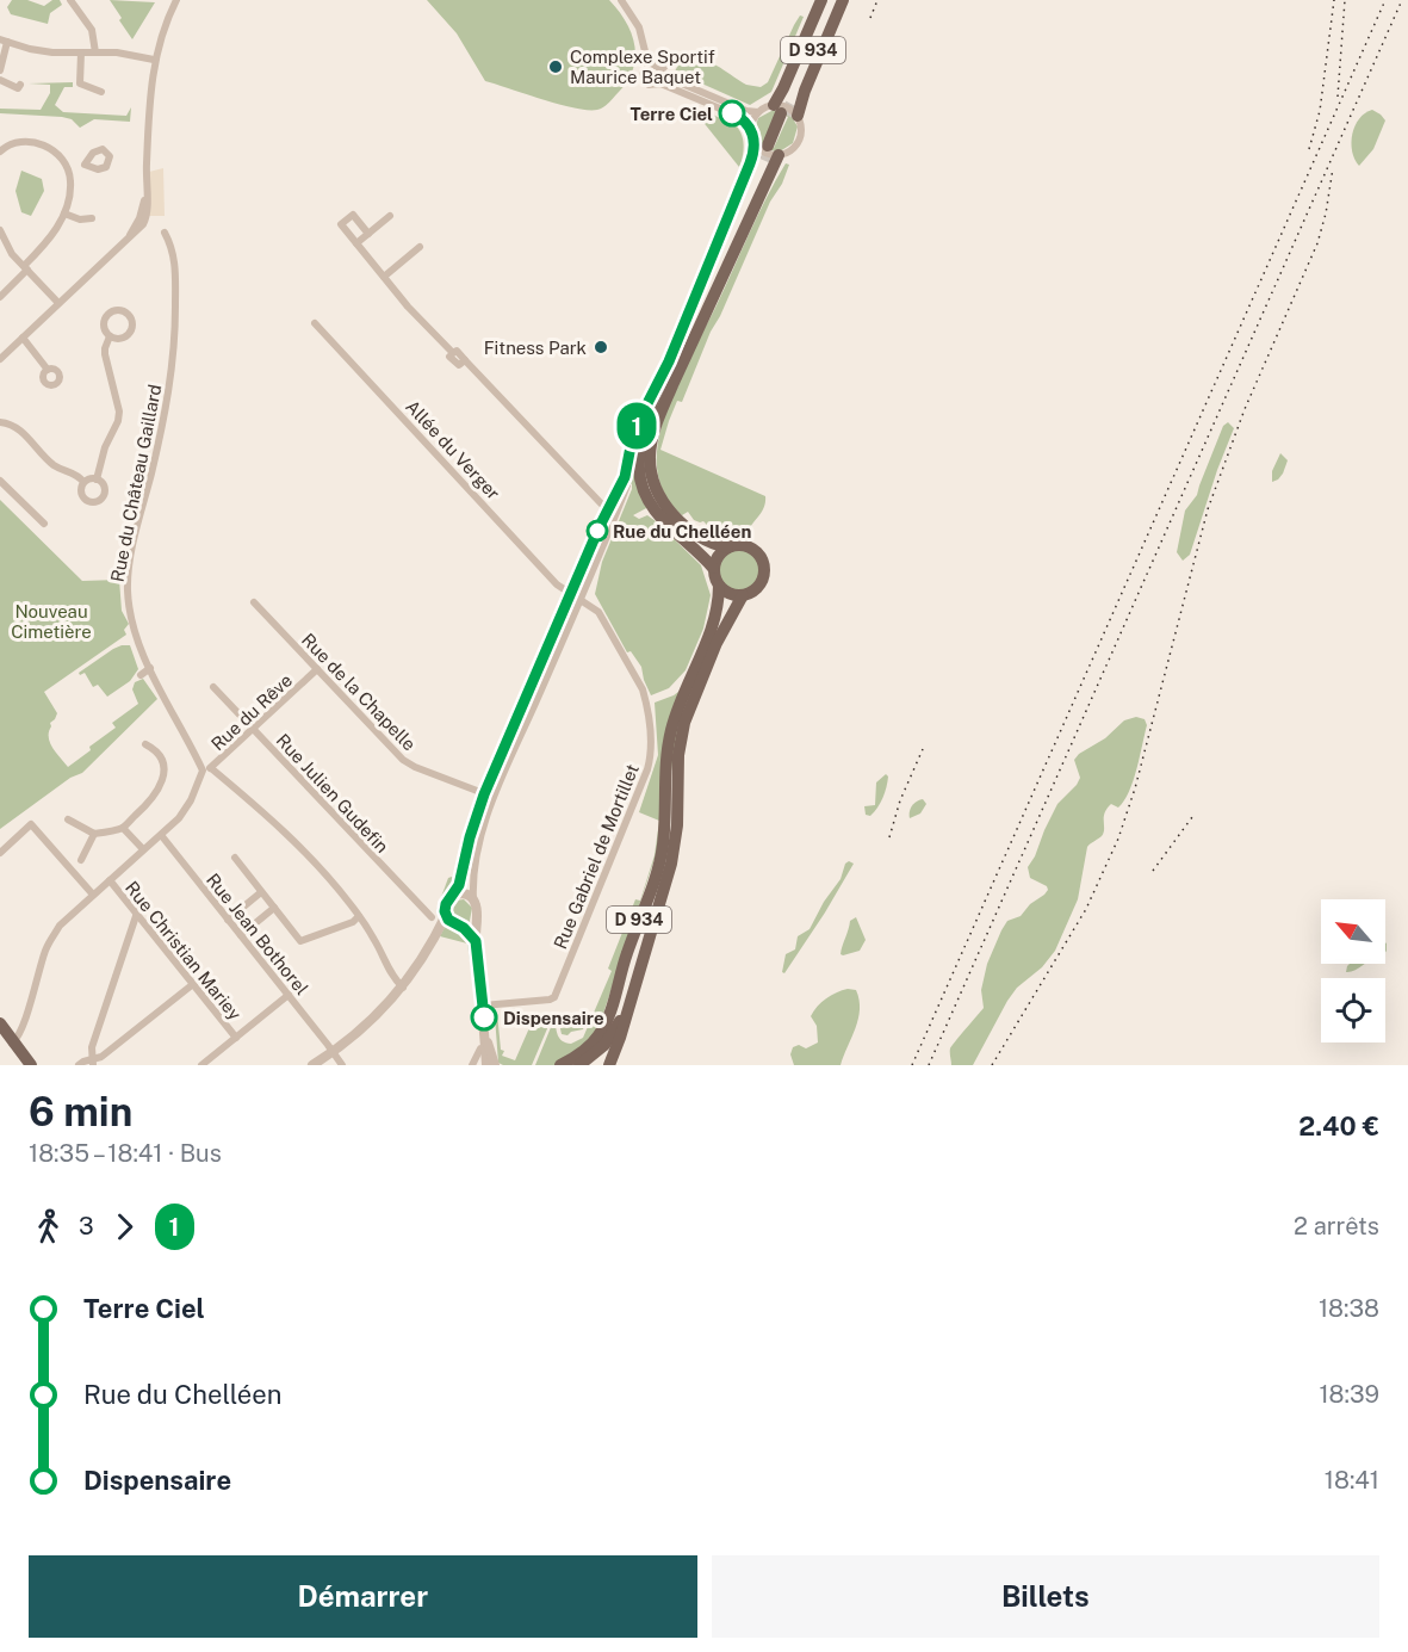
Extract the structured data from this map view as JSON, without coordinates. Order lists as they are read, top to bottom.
{
  "streets": {
    "main road": ["D 934"],
    "street": [
      "Allée du Verger",
      "Rue du Château Gaillard",
      "Rue de la Chapelle",
      "Rue du Rêve",
      "Rue Julien Gudefin",
      "Rue Gabriel de Mortillet",
      "Rue Jean Bothorel",
      "Rue Christian Mariey"
    ]
  },
  "crossings": [
    ["Allée du Verger", "Rue Gabriel de Mortillet"],
    ["Rue du Château Gaillard", "Rue du Rêve"],
    ["Rue de la Chapelle", "Rue du Rêve"],
    ["Rue du Rêve", "Rue Julien Gudefin"]
  ],
  "parks": ["Nouveau Cimetière"],
  "places": [
    "Complexe Sportif Maurice Baquet",
    "Terre Ciel",
    "Fitness Park",
    "Rue du Chelléen",
    "Dispensaire"
  ],
  "lines": ["bus line 1"],
  "north": "top left",
  "page": {
    "on_map": "1",
    "heading": ["6 min", "18:35 – 18:41 · Bus", "2.40 €"],
    "legs": ["3", "1", "2 arrêts"],
    "list": [
      {
        "name": "Terre Ciel",
        "value": "18:38"
      },
      {
        "name": "Rue du Chelléen",
        "value": "18:39"
      },
      {
        "name": "Dispensaire",
        "value": "18:41"
      }
    ],
    "buttons": ["Démarrer", "Billets"]
  }
}
